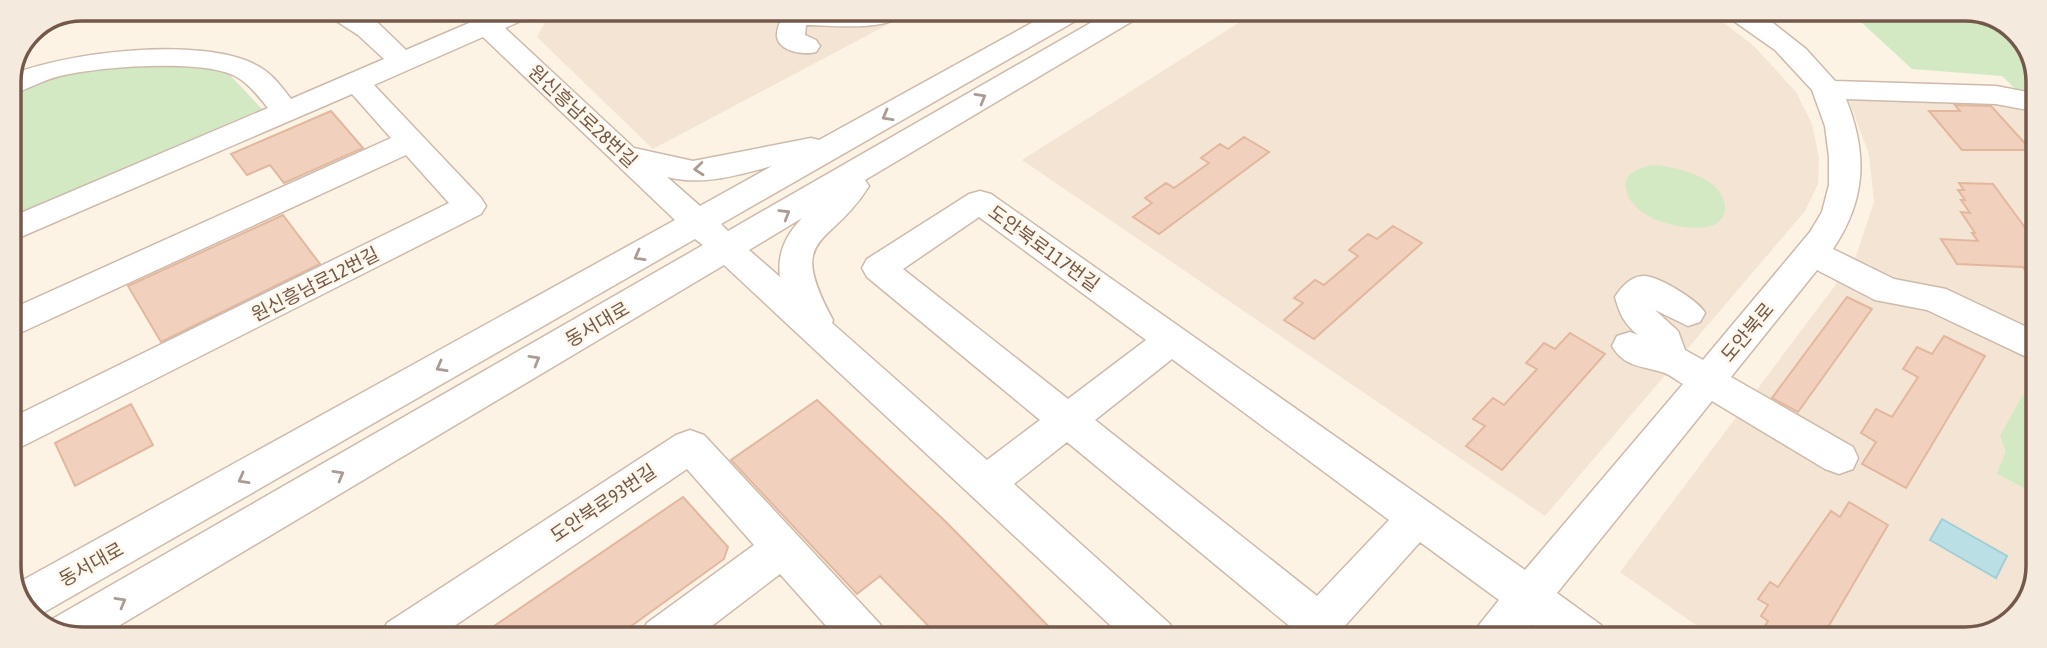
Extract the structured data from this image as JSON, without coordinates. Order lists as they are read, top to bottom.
{
  "streets": {
    "street": [
      "원신흥남로28번길",
      "도안북로117번길",
      "원신흥남로12번길",
      "동서대로",
      "도안북로",
      "도안북로93번길"
    ]
  },
  "crossings": [
    ["원신흥남로28번길", "동서대로"],
    ["도안북로117번길", "도안북로"]
  ]
}
